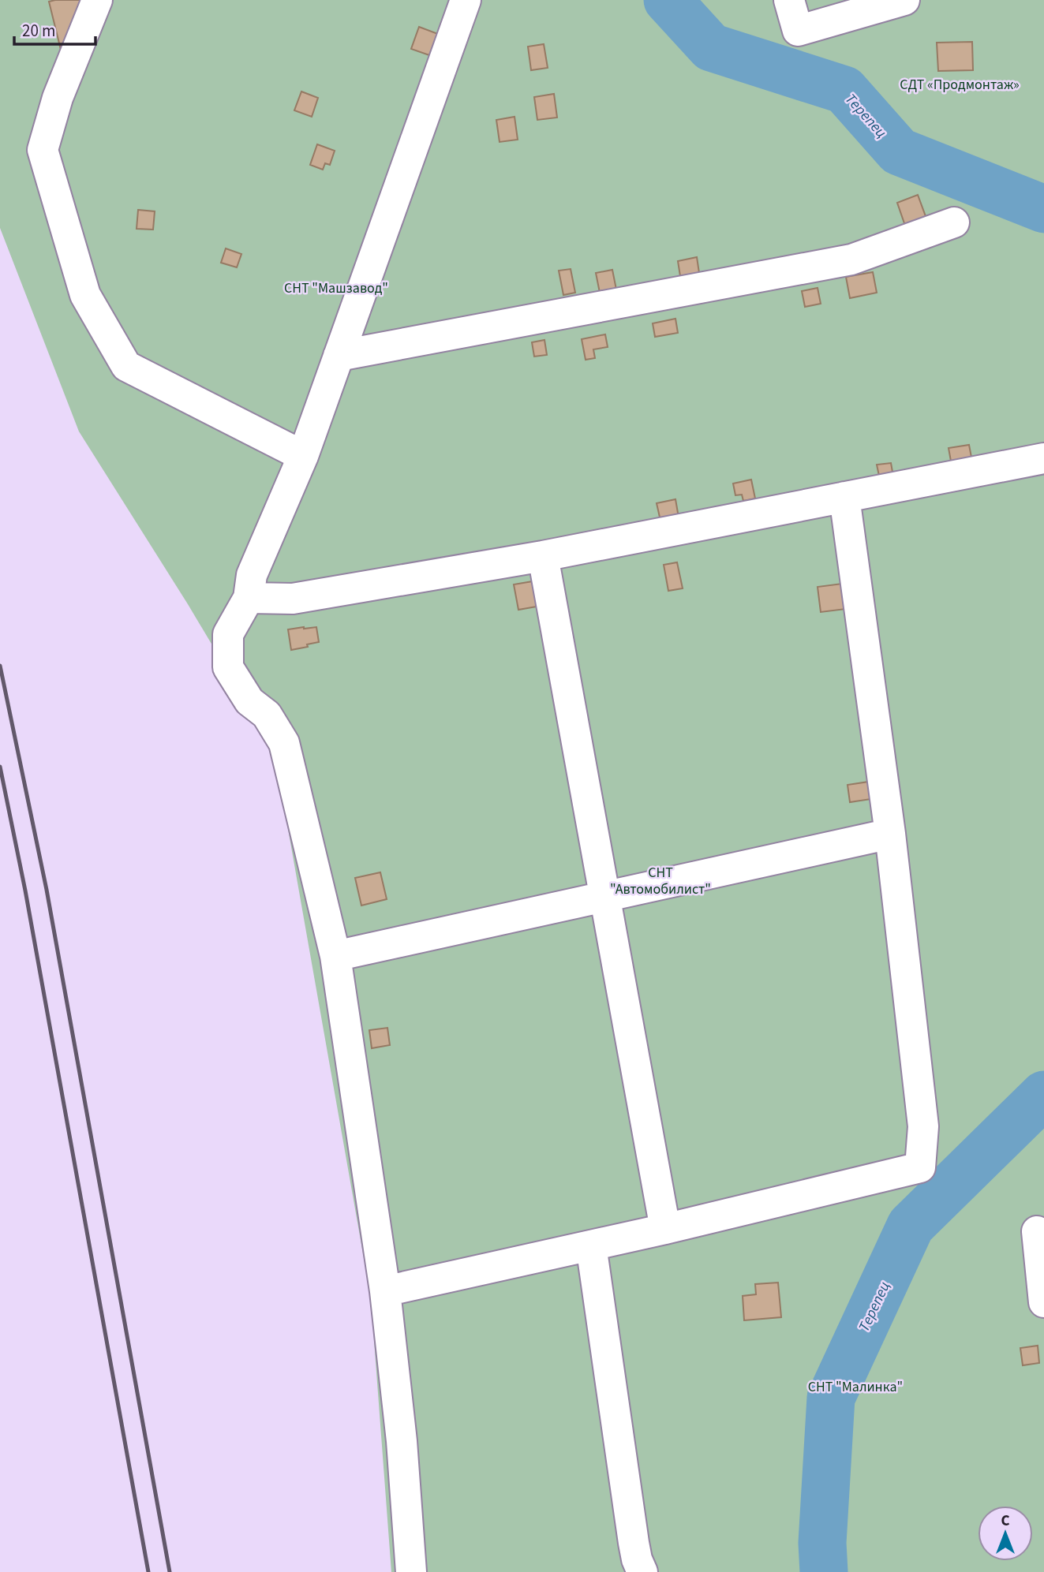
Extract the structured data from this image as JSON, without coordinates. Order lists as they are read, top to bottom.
{
  "water": ["Терепец"],
  "parks": [
    "СДТ «Продмонтаж»",
    "СНТ \"Машзавод\"",
    "СНТ \"Автомобилист\"",
    "СНТ \"Малинка\""
  ],
  "scale_bar": "20 m",
  "north": "top"
}
